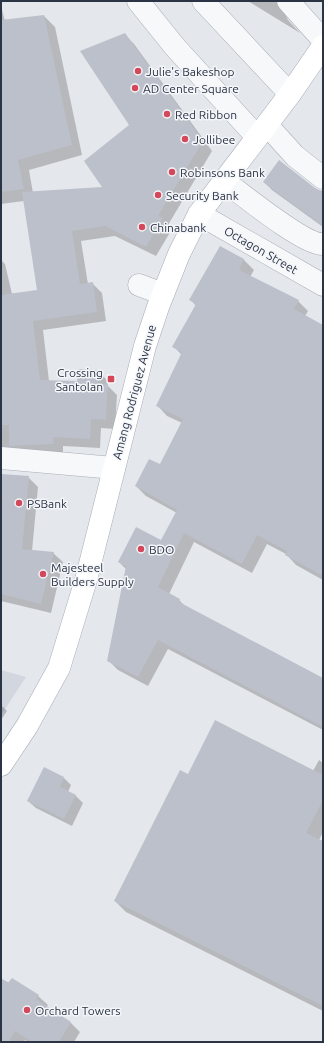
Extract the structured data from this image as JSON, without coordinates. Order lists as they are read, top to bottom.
{
  "streets": {
    "main road": ["Amang Rodriguez Avenue"],
    "street": ["Octagon Street"]
  },
  "crossings": [
    ["Octagon Street", "Amang Rodriguez Avenue"]
  ],
  "places": {
    "other": [
      "Julie's Bakeshop",
      "AD Center Square",
      "Red Ribbon",
      "Jollibee",
      "Robinsons Bank",
      "Security Bank",
      "Chinabank",
      "PSBank",
      "BDO",
      "Majesteel Builders Supply",
      "Orchard Towers"
    ],
    "transit": ["Crossing Santolan"]
  }
}
